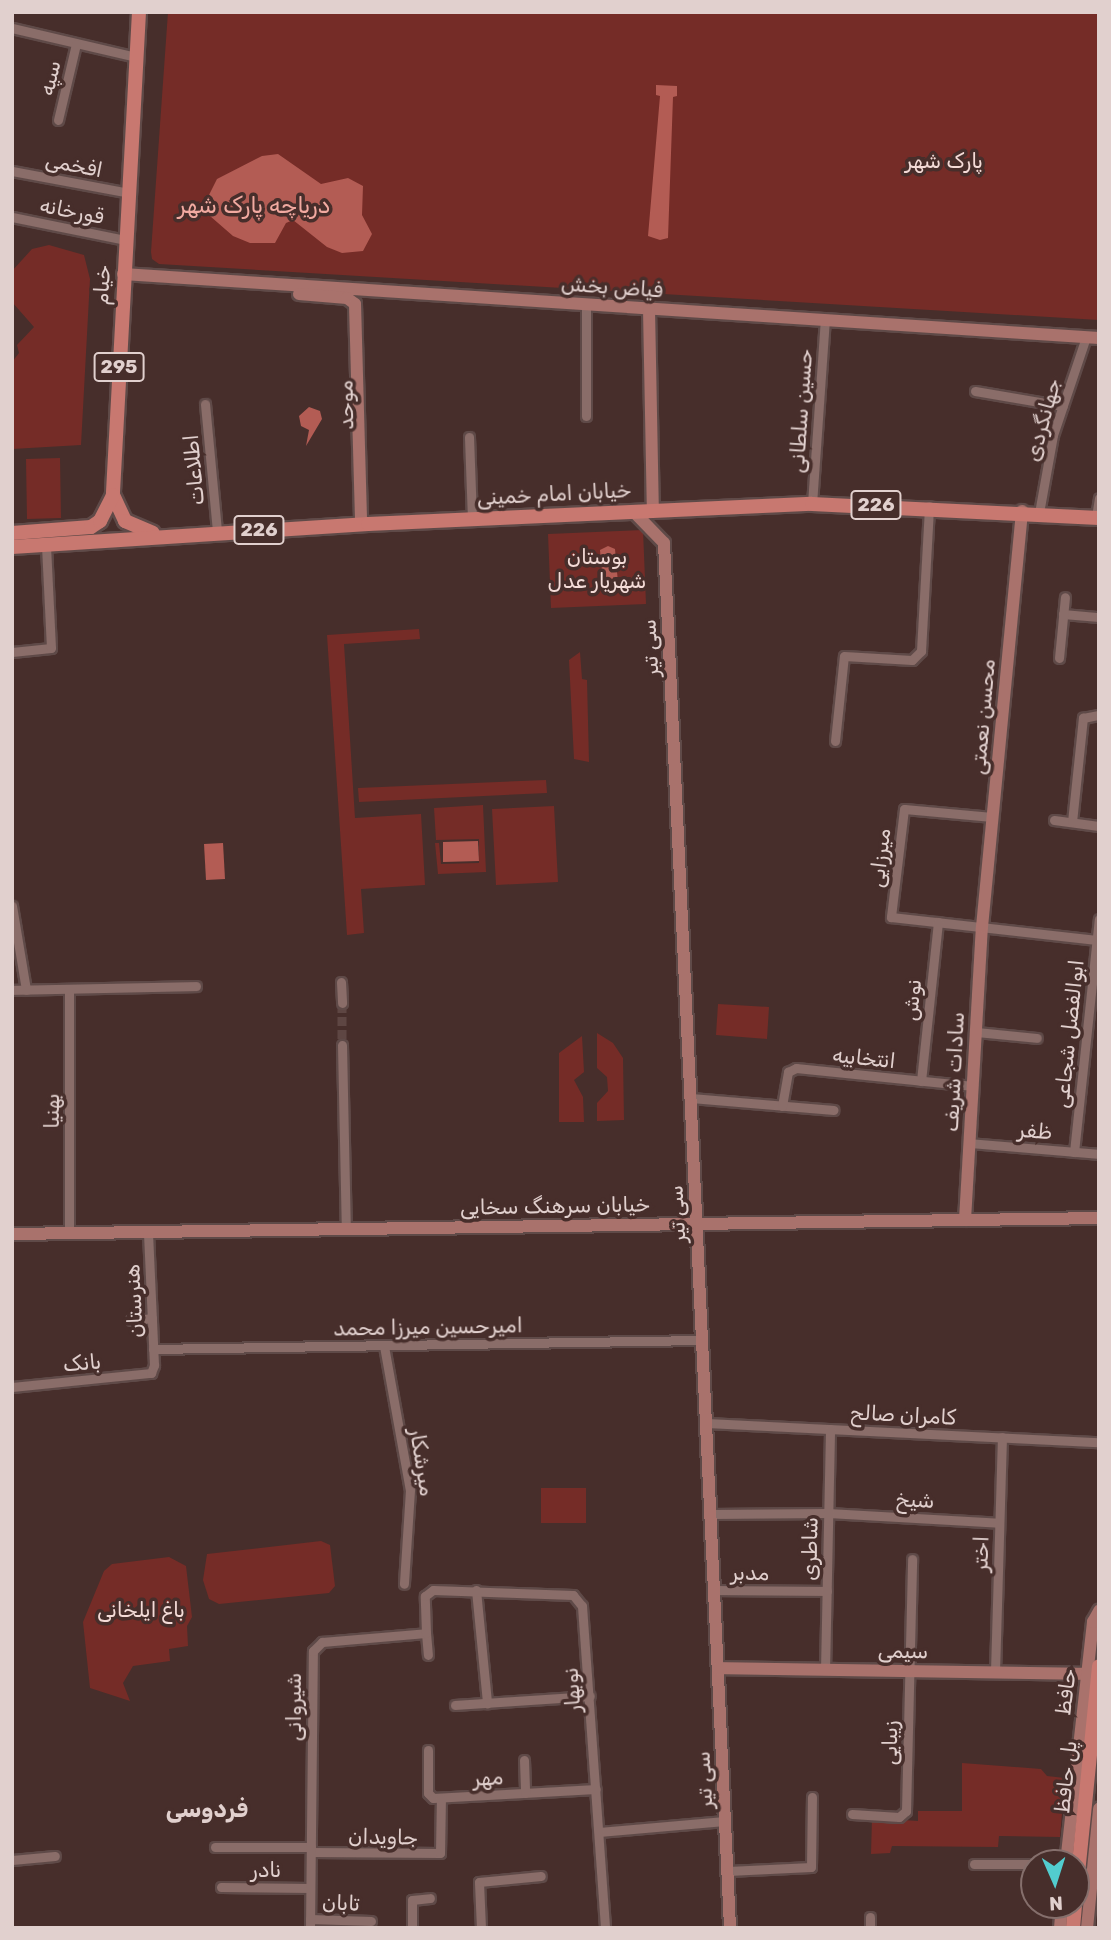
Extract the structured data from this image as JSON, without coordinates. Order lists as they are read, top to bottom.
{
  "streets": {
    "main road": [
      "خیام",
      "295",
      "خیابان امام خمینی",
      "226",
      "پل حافظ"
    ],
    "street": [
      "سپه",
      "افخمی",
      "قورخانه",
      "فیاض بخش",
      "موحد",
      "حسین سلطانی",
      "جهانگردی",
      "اطلاعات",
      "سی تیر",
      "محسن نعمتی",
      "میرزایی",
      "نوش",
      "ابوالفضل شجاعی",
      "انتخابیه",
      "سادات شریف",
      "بهنیا",
      "ظفر",
      "خیابان سرهنگ سخایی",
      "هنرستان",
      "امیرحسین میرزا محمد",
      "بانک",
      "کامران صالح",
      "میرشکار",
      "شیخ",
      "شاطری",
      "اختر",
      "مدبر",
      "سیمی",
      "نوبهار",
      "حافظ",
      "شیروانی",
      "زیبایی",
      "مهر",
      "جاویدان",
      "نادر",
      "تابان"
    ]
  },
  "crossings": [
    ["افخمی", "خیام"],
    ["قورخانه", "خیام"],
    ["خیام", "فیاض بخش"],
    ["فیاض بخش", "موحد"],
    ["فیاض بخش", "حسین سلطانی"],
    ["فیاض بخش", "جهانگردی"],
    ["موحد", "خیابان امام خمینی"],
    ["حسین سلطانی", "خیابان امام خمینی"],
    ["جهانگردی", "خیابان امام خمینی"],
    ["اطلاعات", "خیابان امام خمینی"],
    ["خیابان امام خمینی", "سی تیر"],
    ["خیابان امام خمینی", "محسن نعمتی"],
    ["سی تیر", "خیابان سرهنگ سخایی"],
    ["سی تیر", "امیرحسین میرزا محمد"],
    ["سی تیر", "کامران صالح"],
    ["سی تیر", "شیخ"],
    ["سی تیر", "مدبر"],
    ["سی تیر", "سیمی"],
    ["محسن نعمتی", "میرزایی"],
    ["محسن نعمتی", "سادات شریف"],
    ["میرزایی", "نوش"],
    ["نوش", "انتخابیه"],
    ["ابوالفضل شجاعی", "ظفر"],
    ["انتخابیه", "سادات شریف"],
    ["سادات شریف", "ظفر"],
    ["سادات شریف", "خیابان سرهنگ سخایی"],
    ["بهنیا", "خیابان سرهنگ سخایی"],
    ["خیابان سرهنگ سخایی", "هنرستان"],
    ["هنرستان", "امیرحسین میرزا محمد"],
    ["هنرستان", "بانک"],
    ["امیرحسین میرزا محمد", "میرشکار"],
    ["کامران صالح", "شاطری"],
    ["کامران صالح", "اختر"],
    ["شیخ", "شاطری"],
    ["شیخ", "اختر"],
    ["شاطری", "مدبر"],
    ["شاطری", "سیمی"],
    ["اختر", "سیمی"],
    ["سیمی", "حافظ"],
    ["سیمی", "زیبایی"],
    ["سیمی", "پل حافظ"],
    ["نوبهار", "شیروانی"],
    ["نوبهار", "مهر"],
    ["حافظ", "پل حافظ"],
    ["شیروانی", "جاویدان"],
    ["شیروانی", "نادر"],
    ["شیروانی", "تابان"],
    ["مهر", "جاویدان"]
  ],
  "districts": ["فردوسی"],
  "water": ["دریاچه پارک شهر"],
  "parks": ["پارک شهر", "بوستان شهریار عدل", "باغ ایلخانی"],
  "north": "bottom"
}
